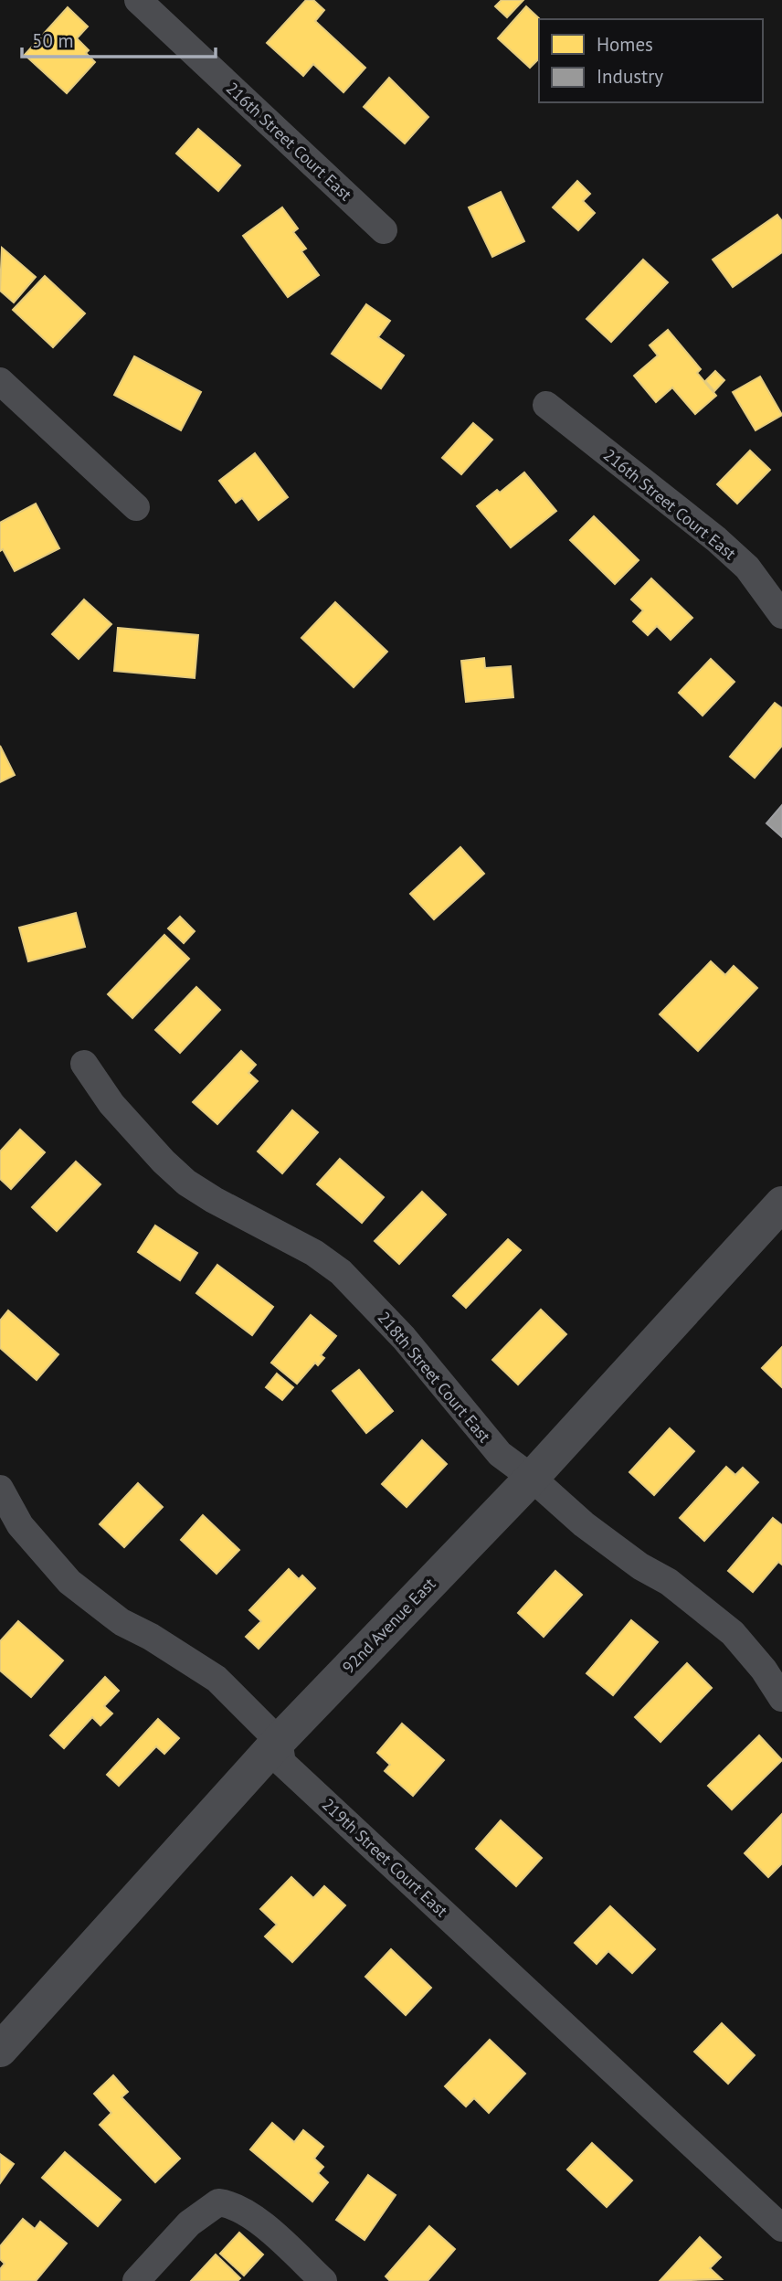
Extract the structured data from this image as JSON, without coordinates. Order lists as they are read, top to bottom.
{
  "streets": {
    "street": [
      "216th Street Court East",
      "218th Street Court East",
      "92nd Avenue East",
      "219th Street Court East"
    ]
  },
  "crossings": [
    ["218th Street Court East", "92nd Avenue East"],
    ["92nd Avenue East", "219th Street Court East"]
  ],
  "legend": ["Homes", "Industry"],
  "scale_bar": "50 m"
}
